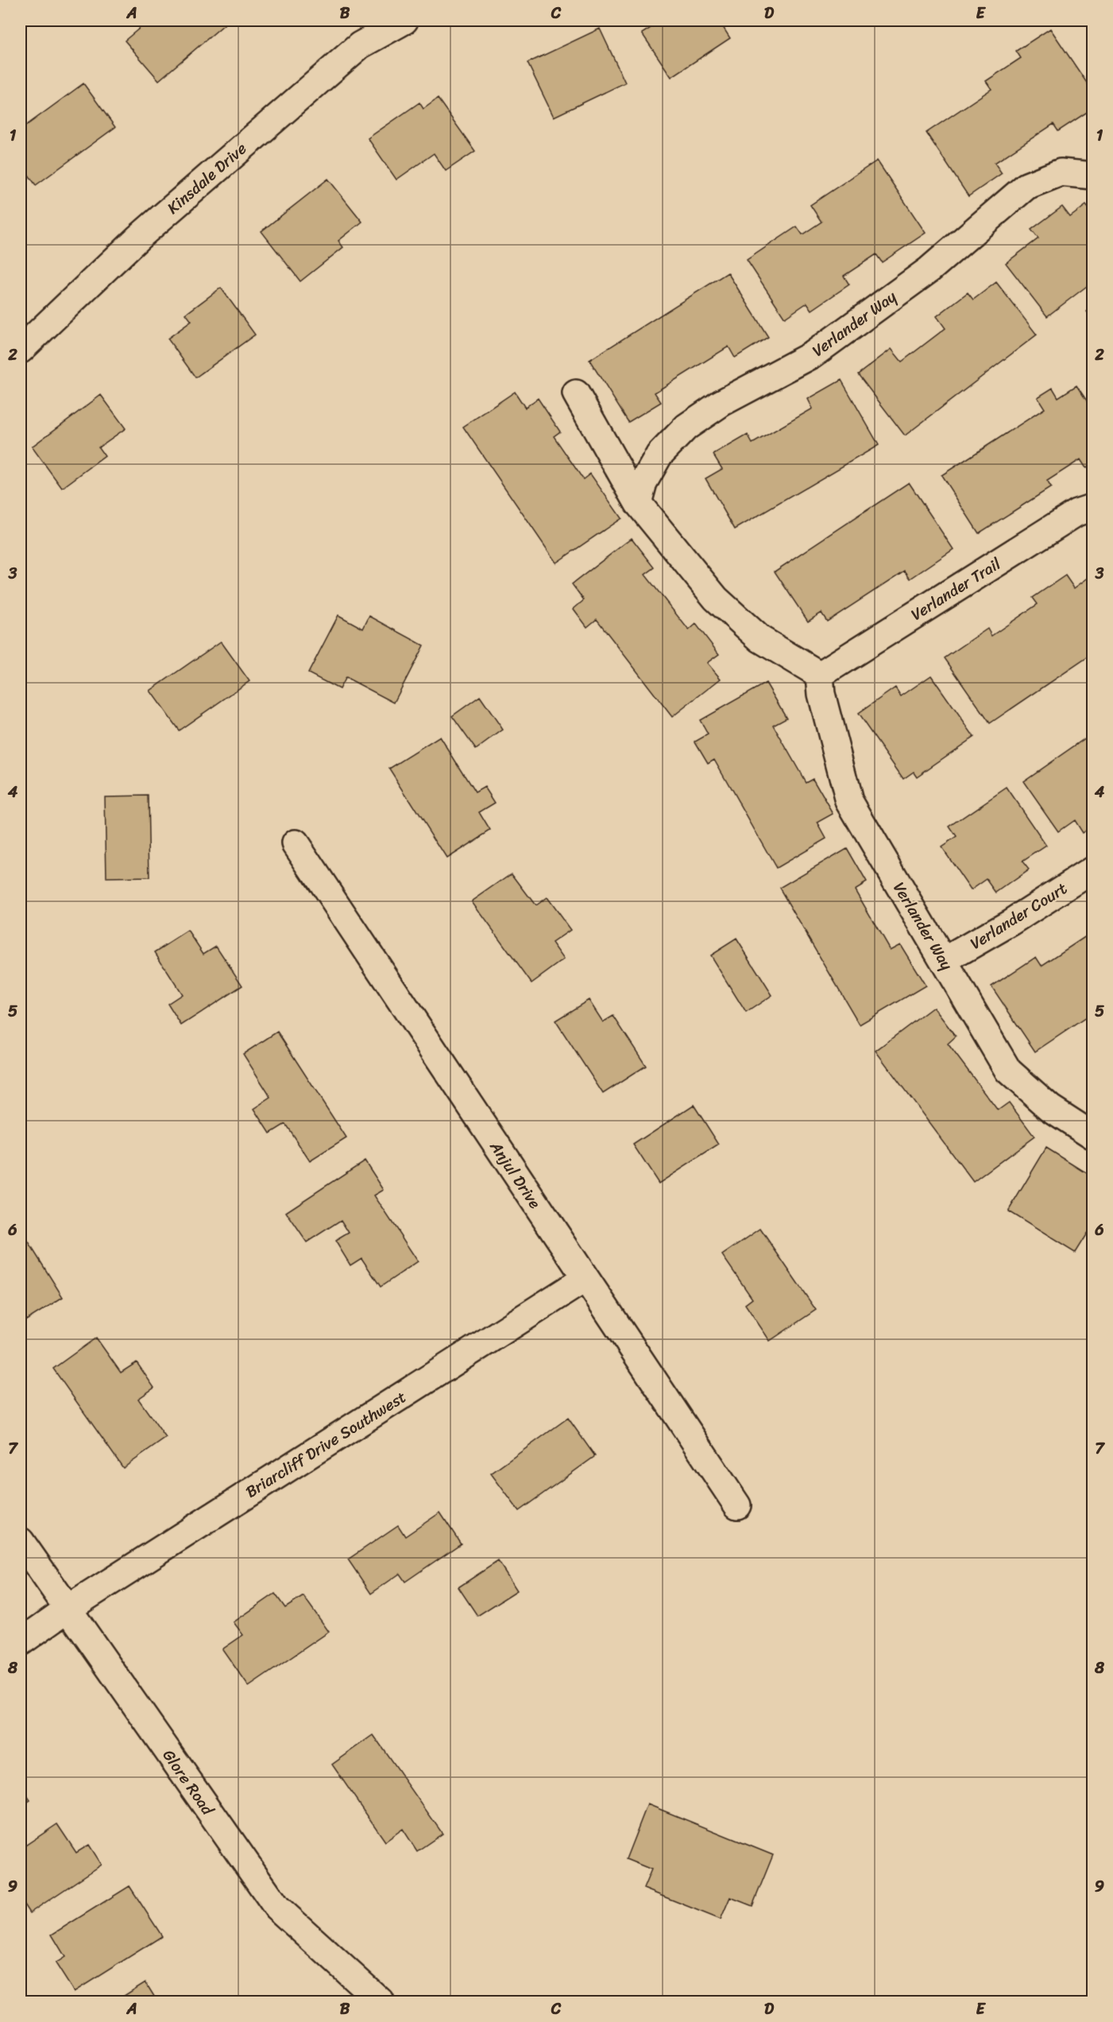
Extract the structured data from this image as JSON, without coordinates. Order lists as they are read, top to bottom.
{
  "streets": {
    "street": [
      "Kinsdale Drive",
      "Verlander Way",
      "Verlander Trail",
      "Verlander Court",
      "Anjul Drive",
      "Briarcliff Drive Southwest",
      "Glore Road"
    ]
  },
  "crossings": [
    ["Verlander Way", "Verlander Trail"],
    ["Verlander Way", "Verlander Court"],
    ["Anjul Drive", "Briarcliff Drive Southwest"],
    ["Briarcliff Drive Southwest", "Glore Road"]
  ],
  "grid": {
    "columns": [
      "A",
      "B",
      "C",
      "D",
      "E"
    ],
    "rows": [
      "1",
      "2",
      "3",
      "4",
      "5",
      "6",
      "7",
      "8",
      "9"
    ]
  }
}
